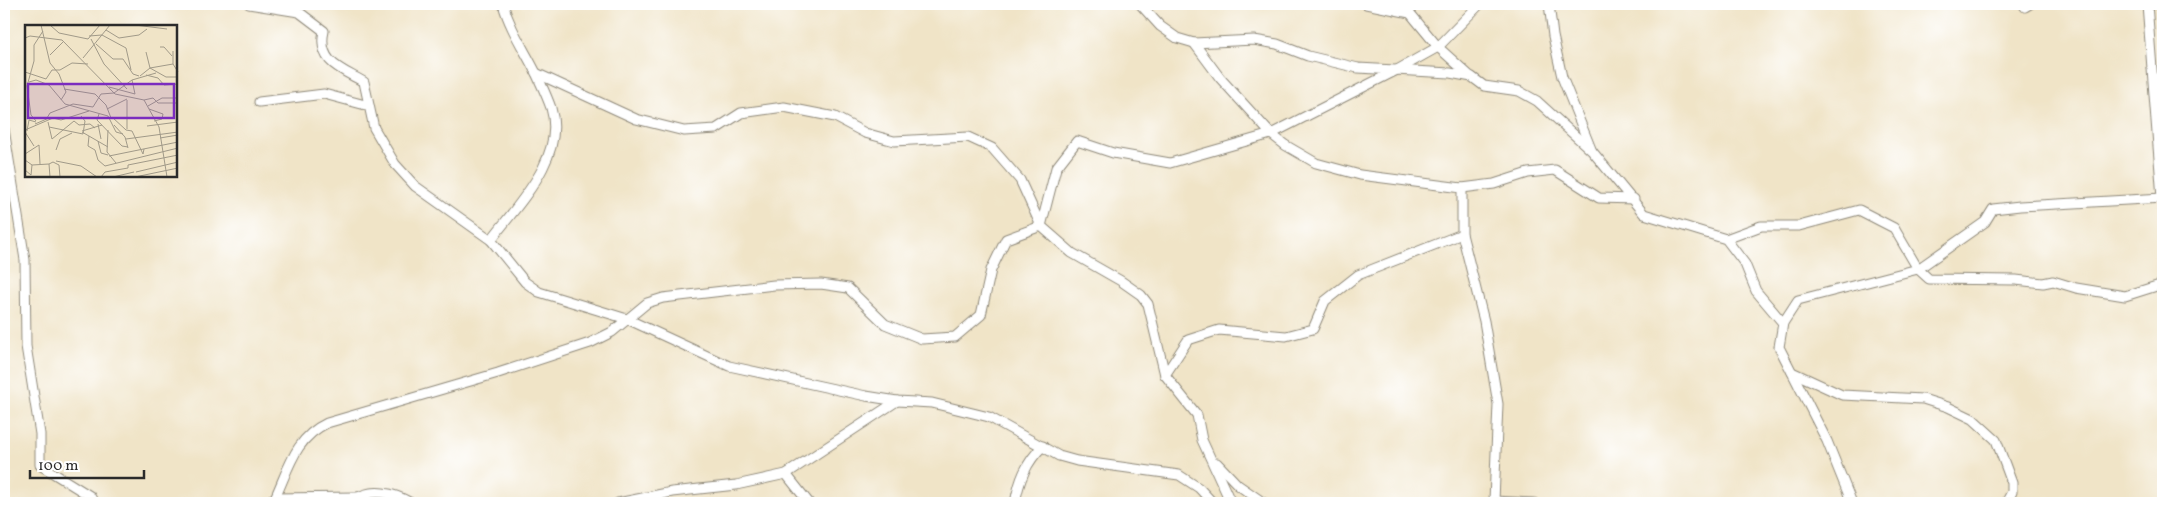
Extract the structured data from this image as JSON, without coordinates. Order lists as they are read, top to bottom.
{
  "scale_bar": "100 m"
}
